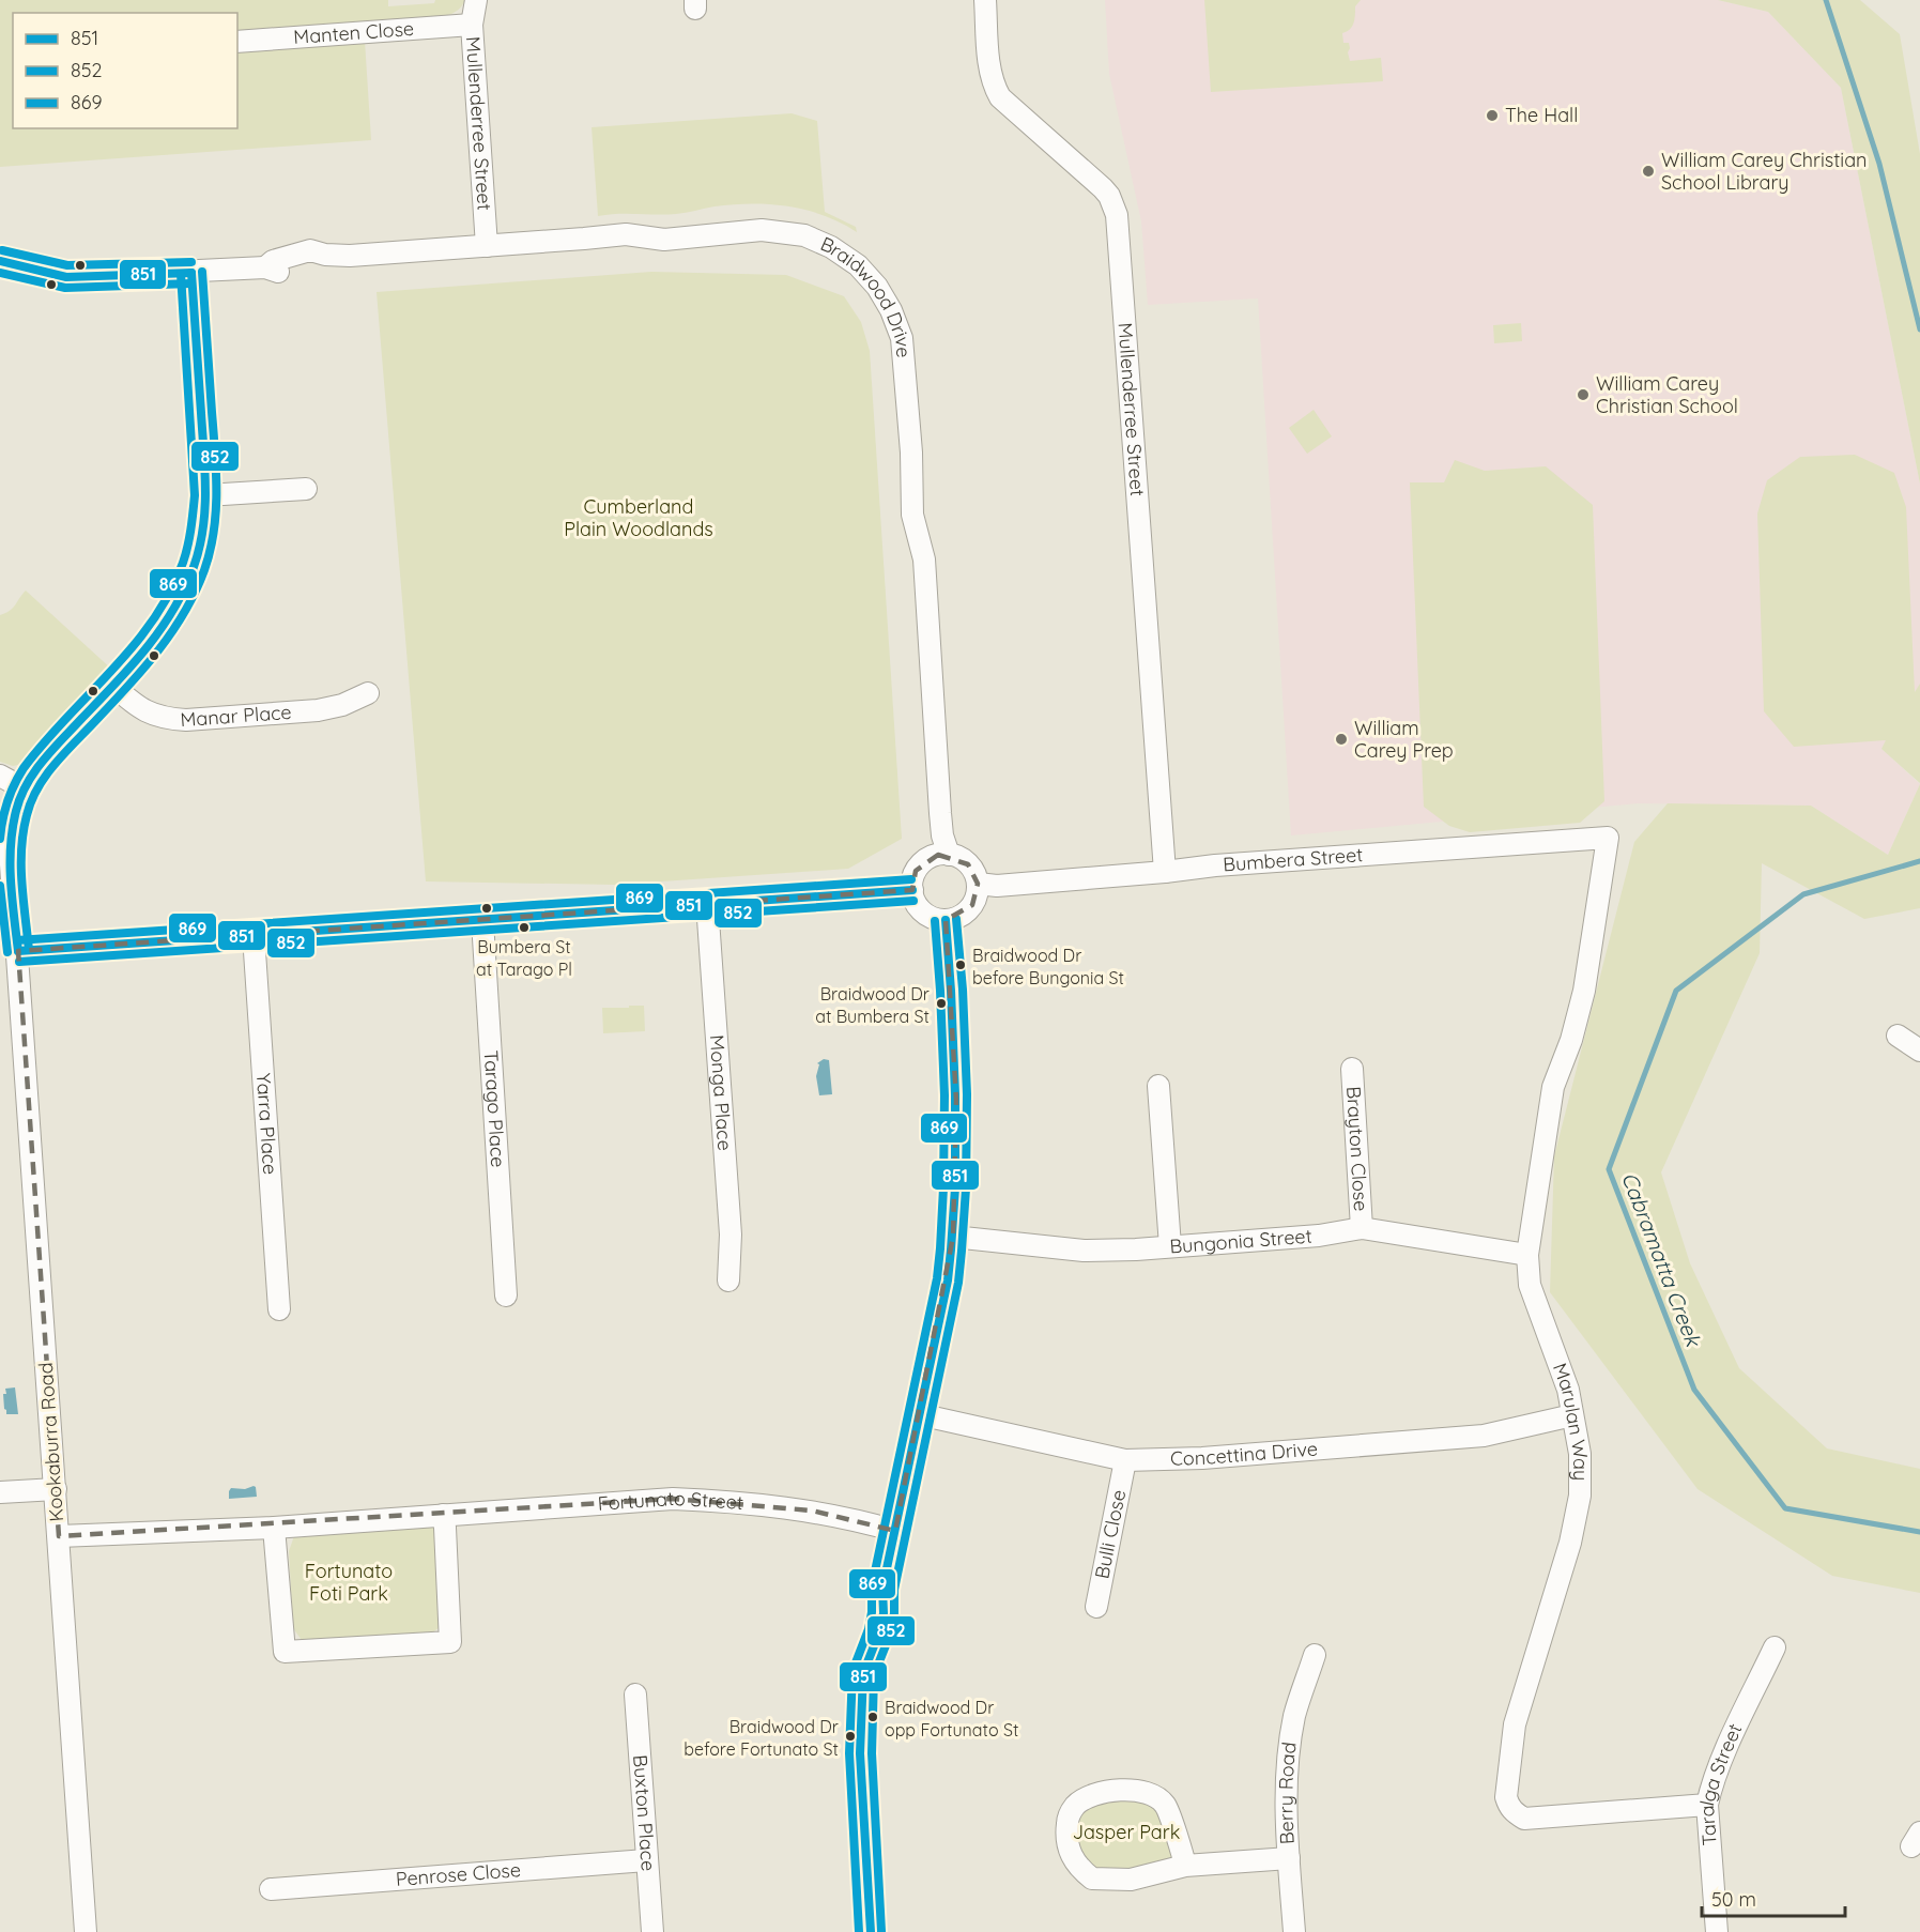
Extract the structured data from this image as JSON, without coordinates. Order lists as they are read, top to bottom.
{
  "streets": {
    "street": [
      "Manten Close",
      "Mullenderree Street",
      "Braidwood Drive",
      "Manar Place",
      "Bumbera Street",
      "Monga Place",
      "Tarago Place",
      "Yarra Place",
      "Brayton Close",
      "Bungonia Street",
      "Marulan Way",
      "Kookaburra Road",
      "Concettina Drive",
      "Fortunato Street",
      "Bulli Close",
      "Taralga Street",
      "Berry Road",
      "Buxton Place",
      "Penrose Close"
    ]
  },
  "crossings": [
    ["Manten Close", "Mullenderree Street"],
    ["Mullenderree Street", "Braidwood Drive"],
    ["Mullenderree Street", "Bumbera Street"],
    ["Braidwood Drive", "Bumbera Street"],
    ["Bumbera Street", "Marulan Way"],
    ["Brayton Close", "Bungonia Street"],
    ["Bungonia Street", "Marulan Way"],
    ["Marulan Way", "Concettina Drive"],
    ["Marulan Way", "Taralga Street"],
    ["Kookaburra Road", "Fortunato Street"],
    ["Concettina Drive", "Bulli Close"],
    ["Buxton Place", "Penrose Close"]
  ],
  "water": ["Cabramatta Creek"],
  "parks": ["Cumberland Plain Woodlands", "Fortunato Foti Park", "Jasper Park"],
  "places": [
    "The Hall",
    "William Carey Christian School Library",
    "William Carey Christian School",
    "William Carey Prep",
    "Bumbera St at Tarago Pl",
    "Braidwood Dr before Bungonia St",
    "Braidwood Dr at Bumbera St",
    "Braidwood Dr opp Fortunato St",
    "Braidwood Dr before Fortunato St"
  ],
  "lines": ["transit line 869", "transit line 851", "transit line 852"],
  "legend": ["851", "852", "869"],
  "scale_bar": "50 m"
}
